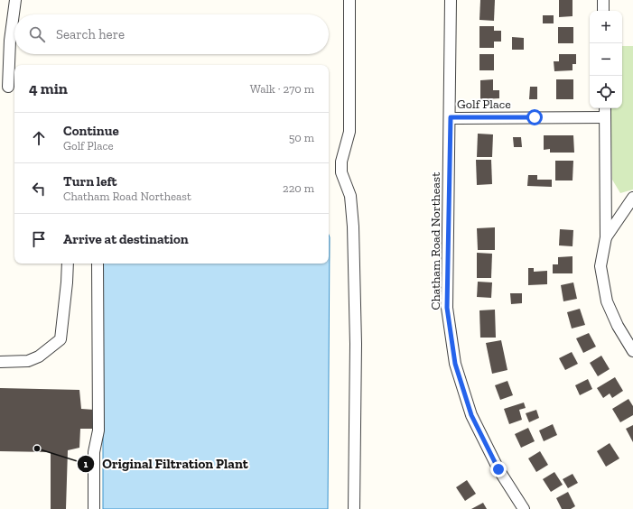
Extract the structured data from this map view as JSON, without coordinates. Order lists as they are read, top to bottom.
{
  "streets": {
    "street": ["Golf Place", "Chatham Road Northeast"]
  },
  "crossings": [
    ["Golf Place", "Chatham Road Northeast"]
  ],
  "places": ["Original Filtration Plant"],
  "page": {
    "map_buttons": ["+", "−"],
    "search": "Search here",
    "heading": ["4 min", "Walk · 270 m"],
    "list": [
      ["Continue", "Golf Place", "50 m"],
      ["Turn left", "Chatham Road Northeast", "220 m"],
      "Arrive at destination"
    ]
  }
}
